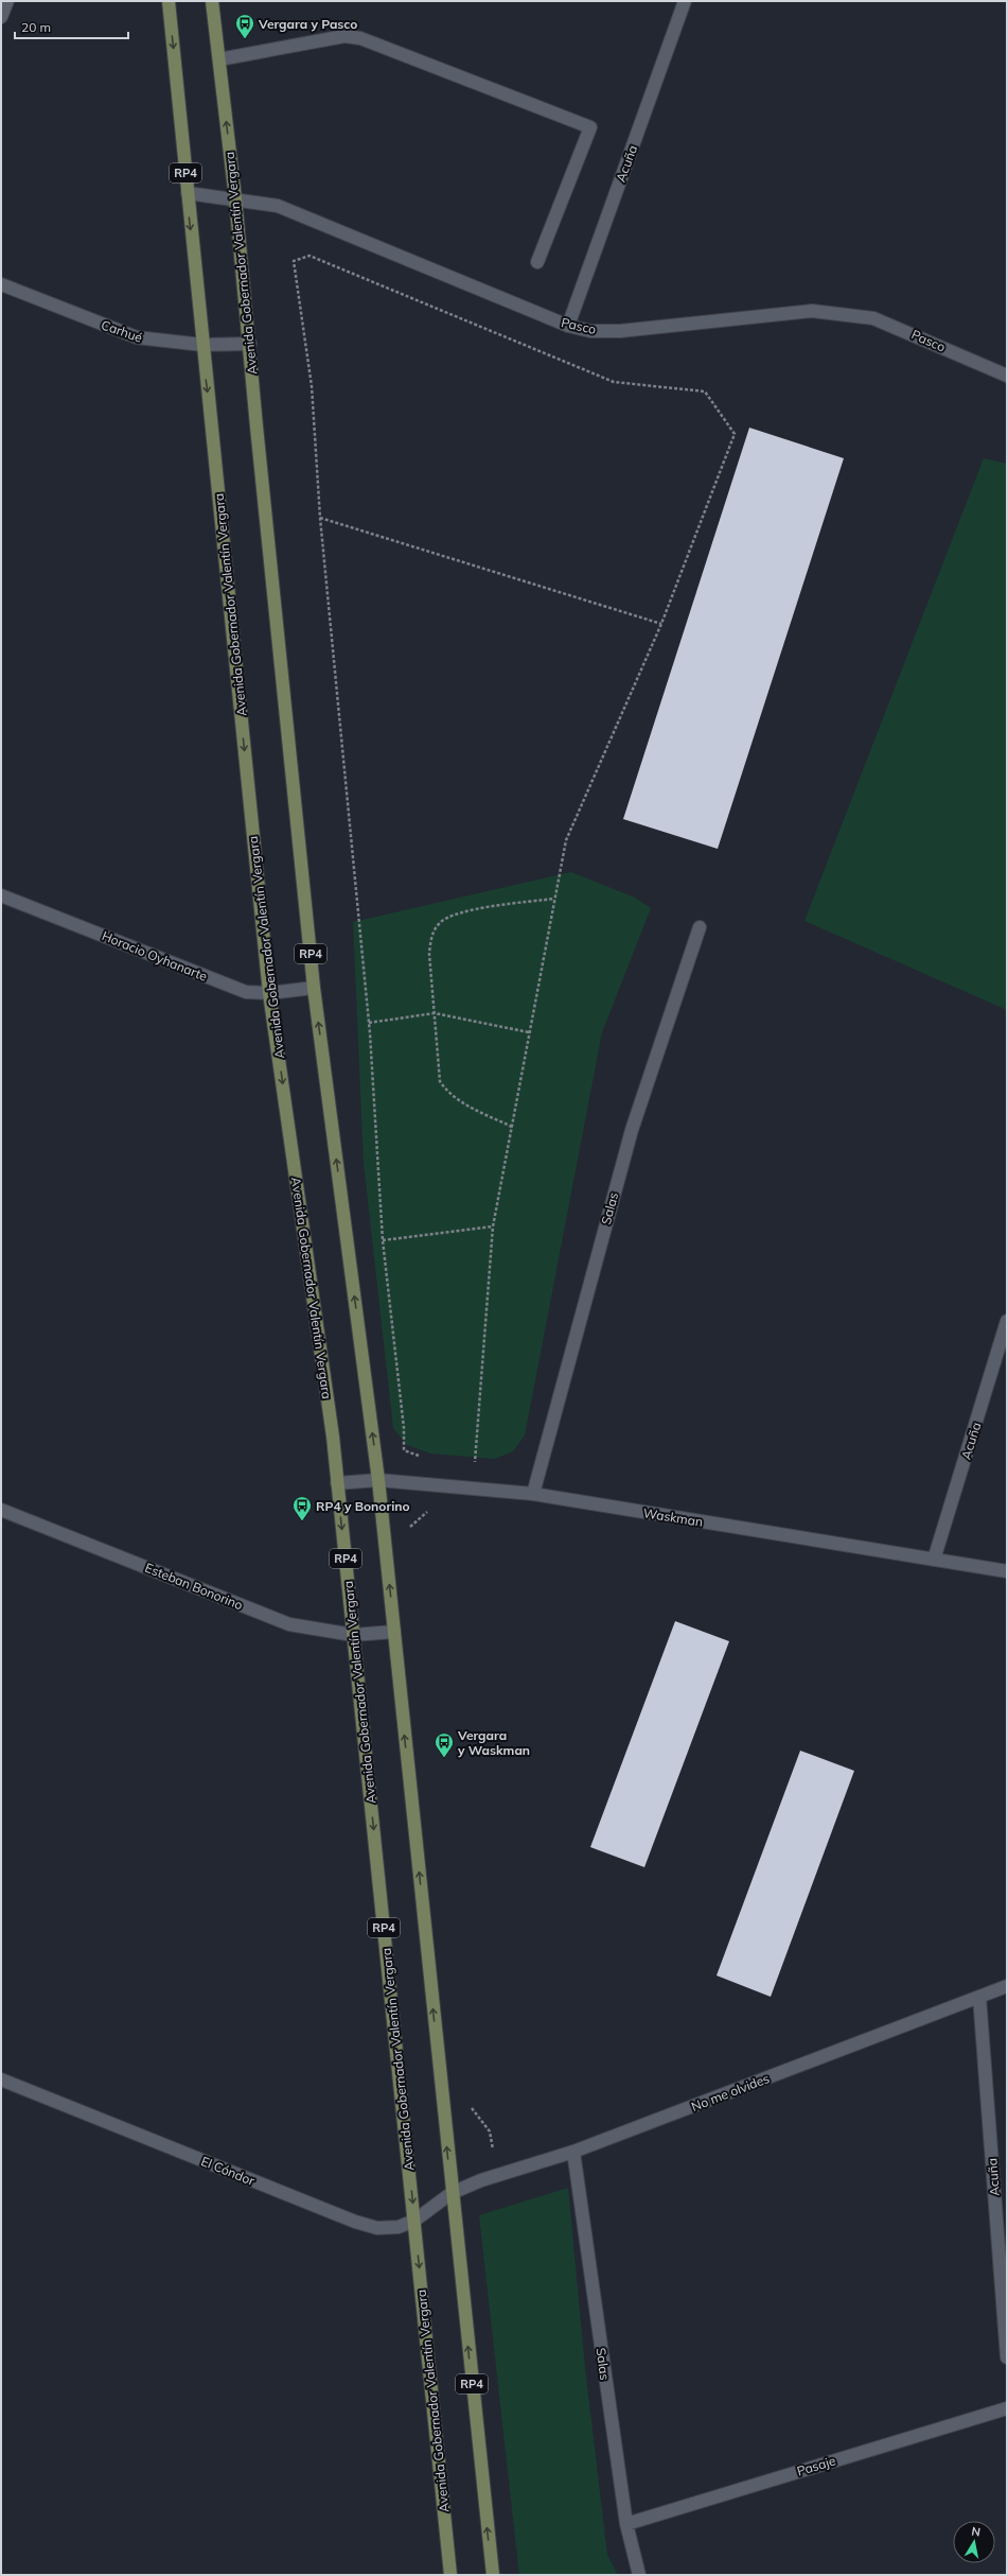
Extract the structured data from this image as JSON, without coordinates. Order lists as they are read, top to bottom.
{
  "streets": {
    "main road": ["RP4", "Avenida Gobernador Valentín Vergara"],
    "street": [
      "Acuña",
      "Pasco",
      "Carhué",
      "Horacio Oyhanarte",
      "Salas",
      "Waskman",
      "Esteban Bonorino",
      "No me olvides",
      "El Cóndor",
      "Pasaje"
    ]
  },
  "crossings": [
    ["Acuña", "Pasco"],
    ["Acuña", "Waskman"],
    ["Acuña", "No me olvides"],
    ["Avenida Gobernador Valentín Vergara", "Pasco"],
    ["Avenida Gobernador Valentín Vergara", "Carhué"],
    ["Avenida Gobernador Valentín Vergara", "Horacio Oyhanarte"],
    ["Avenida Gobernador Valentín Vergara", "Waskman"],
    ["Avenida Gobernador Valentín Vergara", "Esteban Bonorino"],
    ["Avenida Gobernador Valentín Vergara", "No me olvides"],
    ["Avenida Gobernador Valentín Vergara", "El Cóndor"],
    ["Salas", "Waskman"],
    ["Salas", "No me olvides"],
    ["Salas", "Pasaje"],
    ["No me olvides", "El Cóndor"]
  ],
  "places": {
    "bus stop": ["Vergara y Pasco", "RP4 y Bonorino", "Vergara y Waskman"]
  },
  "scale_bar": "20 m",
  "north": "top"
}
